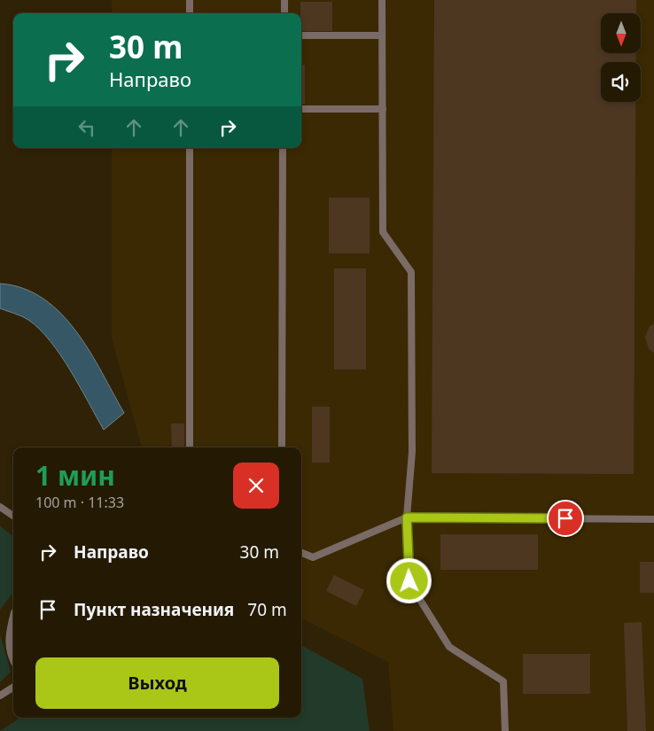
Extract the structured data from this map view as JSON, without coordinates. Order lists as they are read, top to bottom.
{
  "north": "bottom",
  "page": {
    "turn": ["30 m", "Направо"],
    "heading": ["1 мин", "100 m · 11:33"],
    "list": [
      {
        "name": "Направо",
        "value": "30 m"
      },
      {
        "name": "Пункт назначения",
        "value": "70 m"
      }
    ],
    "buttons": "Выход"
  }
}
